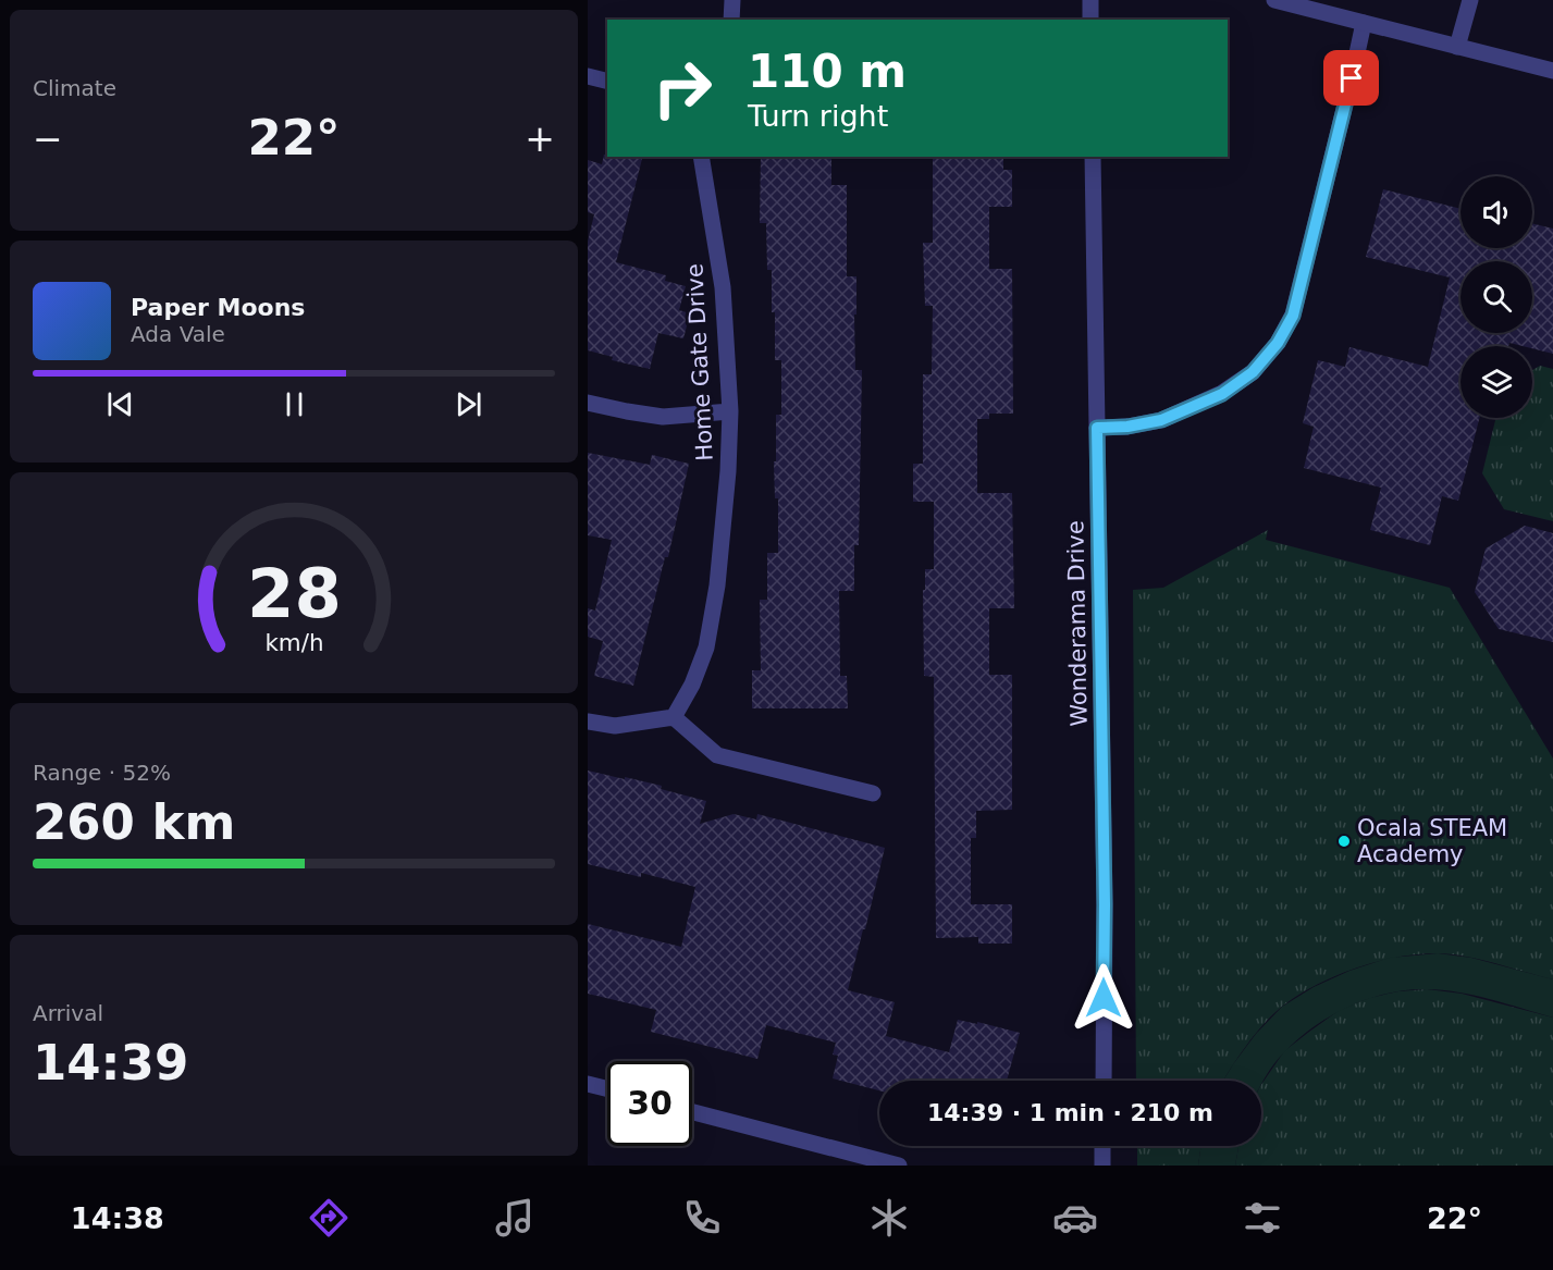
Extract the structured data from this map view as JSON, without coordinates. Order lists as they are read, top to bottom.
{
  "streets": {
    "street": ["Home Gate Drive", "Wonderama Drive"]
  },
  "places": ["Ocala STEAM Academy"],
  "page": {
    "tile": [
      "Climate",
      ["Range · 52%", "260 km"],
      ["Arrival", "14:39"]
    ],
    "turn": ["110 m", "Turn right"],
    "heat": ["−", "22°", "+"],
    "song": ["Paper Moons", "Ada Vale"],
    "limit": "30",
    "trip": "14:39 · 1 min · 210 m",
    "tabs": ["14:38", "22°"],
    "gauge": ["28", "km/h"]
  }
}
